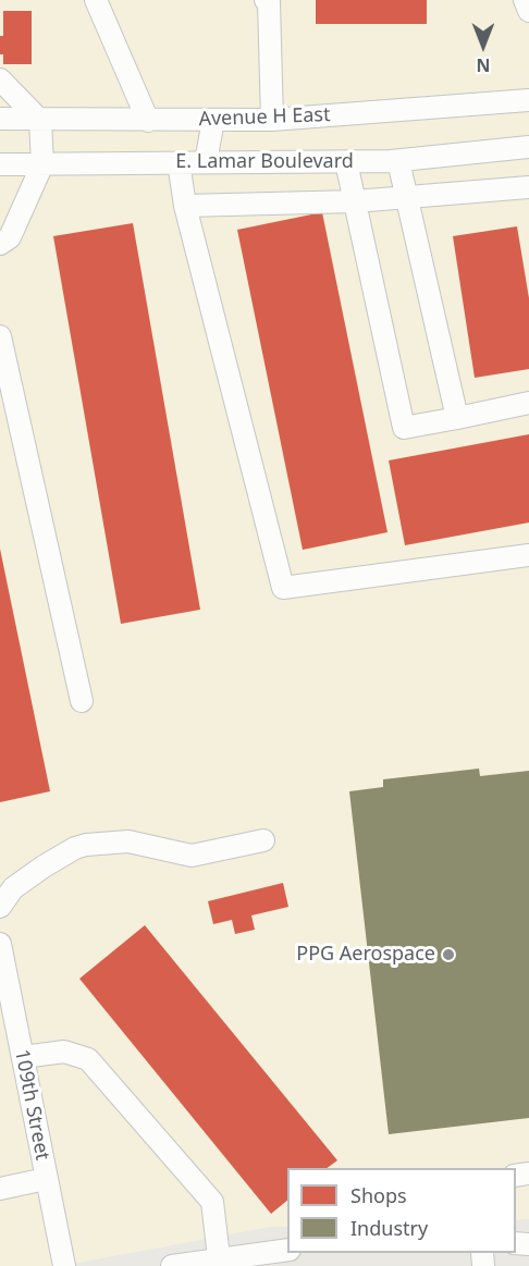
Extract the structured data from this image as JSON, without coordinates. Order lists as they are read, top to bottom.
{
  "streets": {
    "street": ["Avenue H East", "E. Lamar Boulevard", "109th Street"]
  },
  "places": ["PPG Aerospace"],
  "legend": ["Shops", "Industry"],
  "north": "bottom"
}
